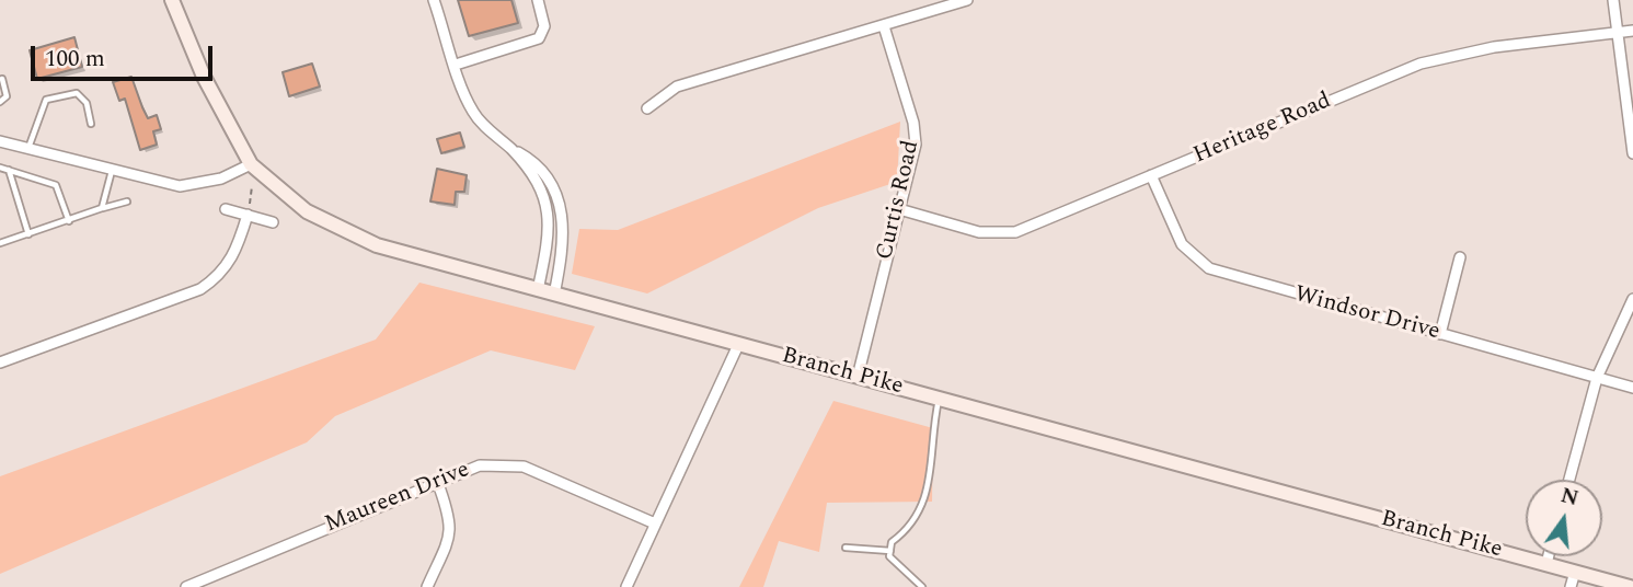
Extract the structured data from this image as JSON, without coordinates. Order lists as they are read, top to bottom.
{
  "streets": {
    "street": [
      "Heritage Road",
      "Curtis Road",
      "Windsor Drive",
      "Branch Pike",
      "Maureen Drive"
    ]
  },
  "crossings": [
    ["Heritage Road", "Curtis Road"],
    ["Heritage Road", "Windsor Drive"],
    ["Curtis Road", "Branch Pike"]
  ],
  "scale_bar": "100 m",
  "north": "top"
}
